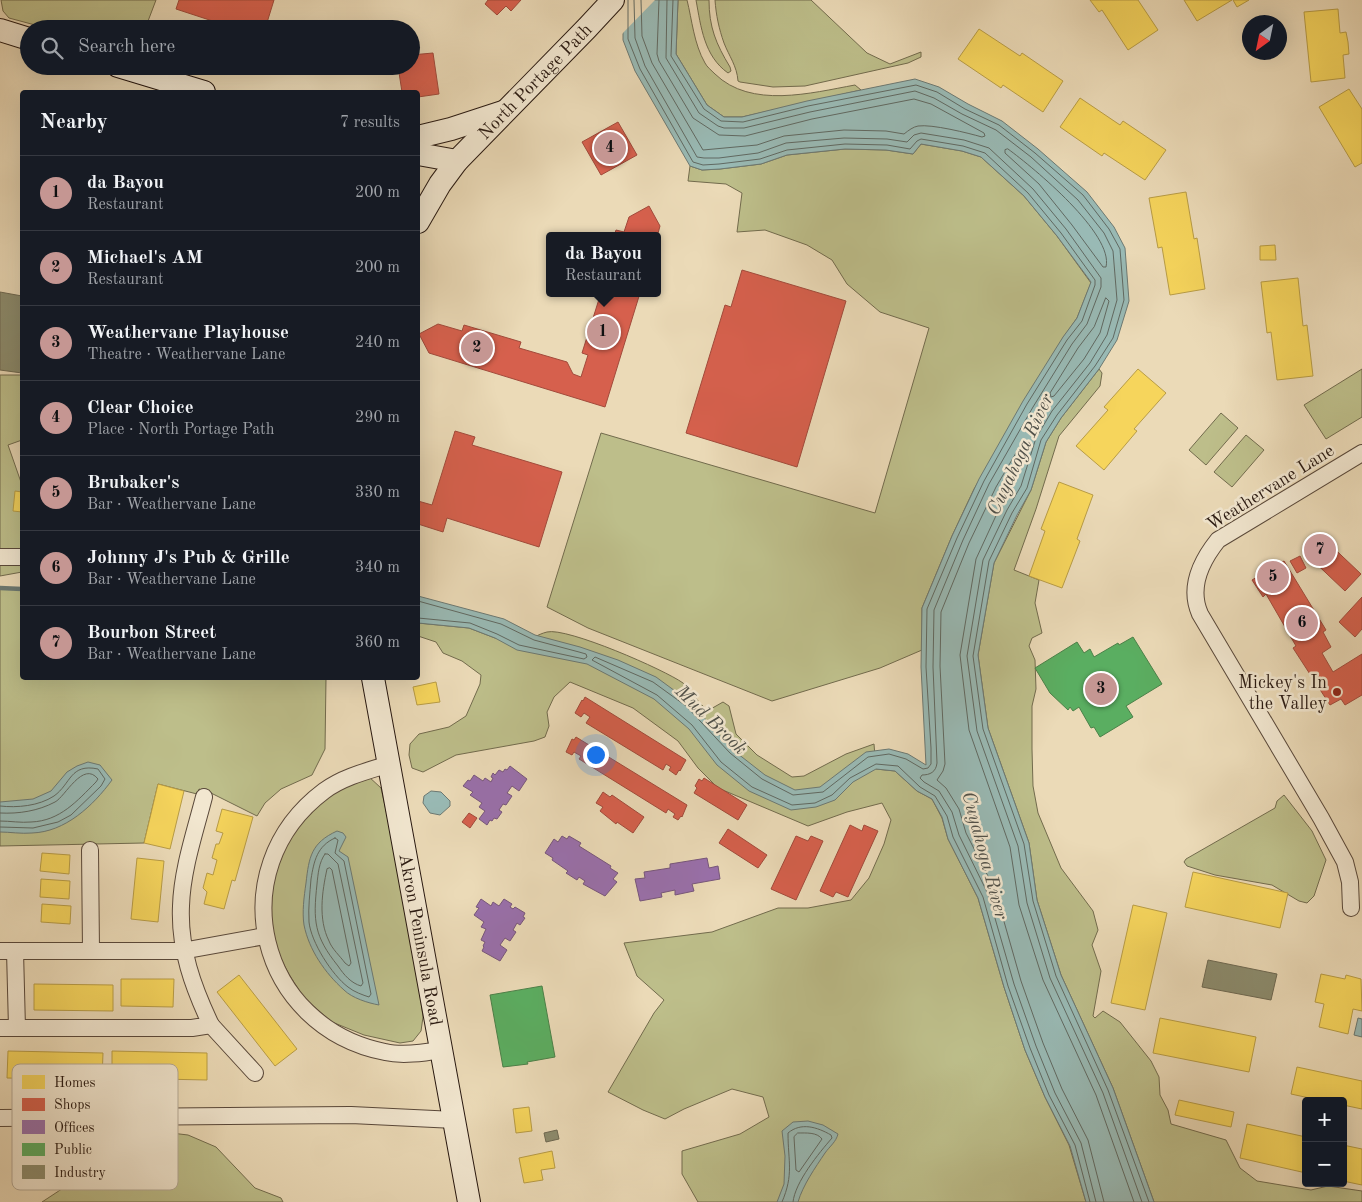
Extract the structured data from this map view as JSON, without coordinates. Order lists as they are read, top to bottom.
{
  "streets": {
    "street": ["North Portage Path", "Weathervane Lane", "Akron Peninsula Road"]
  },
  "water": ["Cuyahoga River", "Mud Brook"],
  "places": ["Mickey's In the Valley"],
  "legend": [
    "Homes",
    "Shops",
    "Offices",
    "Public",
    "Industry"
  ],
  "north": "bottom left",
  "page": {
    "search": "Search here",
    "heading": ["Nearby", "7 results"],
    "pins": [
      "4",
      "1",
      "2",
      "7",
      "5",
      "6",
      "3"
    ],
    "list": [
      {
        "mark": "1",
        "name": "da Bayou",
        "note": "Restaurant",
        "value": "200 m"
      },
      {
        "mark": "2",
        "name": "Michael's AM",
        "note": "Restaurant",
        "value": "200 m"
      },
      {
        "mark": "3",
        "name": "Weathervane Playhouse",
        "note": "Theatre · Weathervane Lane",
        "value": "240 m"
      },
      {
        "mark": "4",
        "name": "Clear Choice",
        "note": "Place · North Portage Path",
        "value": "290 m"
      },
      {
        "mark": "5",
        "name": "Brubaker's",
        "note": "Bar · Weathervane Lane",
        "value": "330 m"
      },
      {
        "mark": "6",
        "name": "Johnny J's Pub & Grille",
        "note": "Bar · Weathervane Lane",
        "value": "340 m"
      },
      {
        "mark": "7",
        "name": "Bourbon Street",
        "note": "Bar · Weathervane Lane",
        "value": "360 m"
      }
    ],
    "popup": ["da Bayou", "Restaurant"],
    "map_buttons": ["+", "−"]
  }
}
